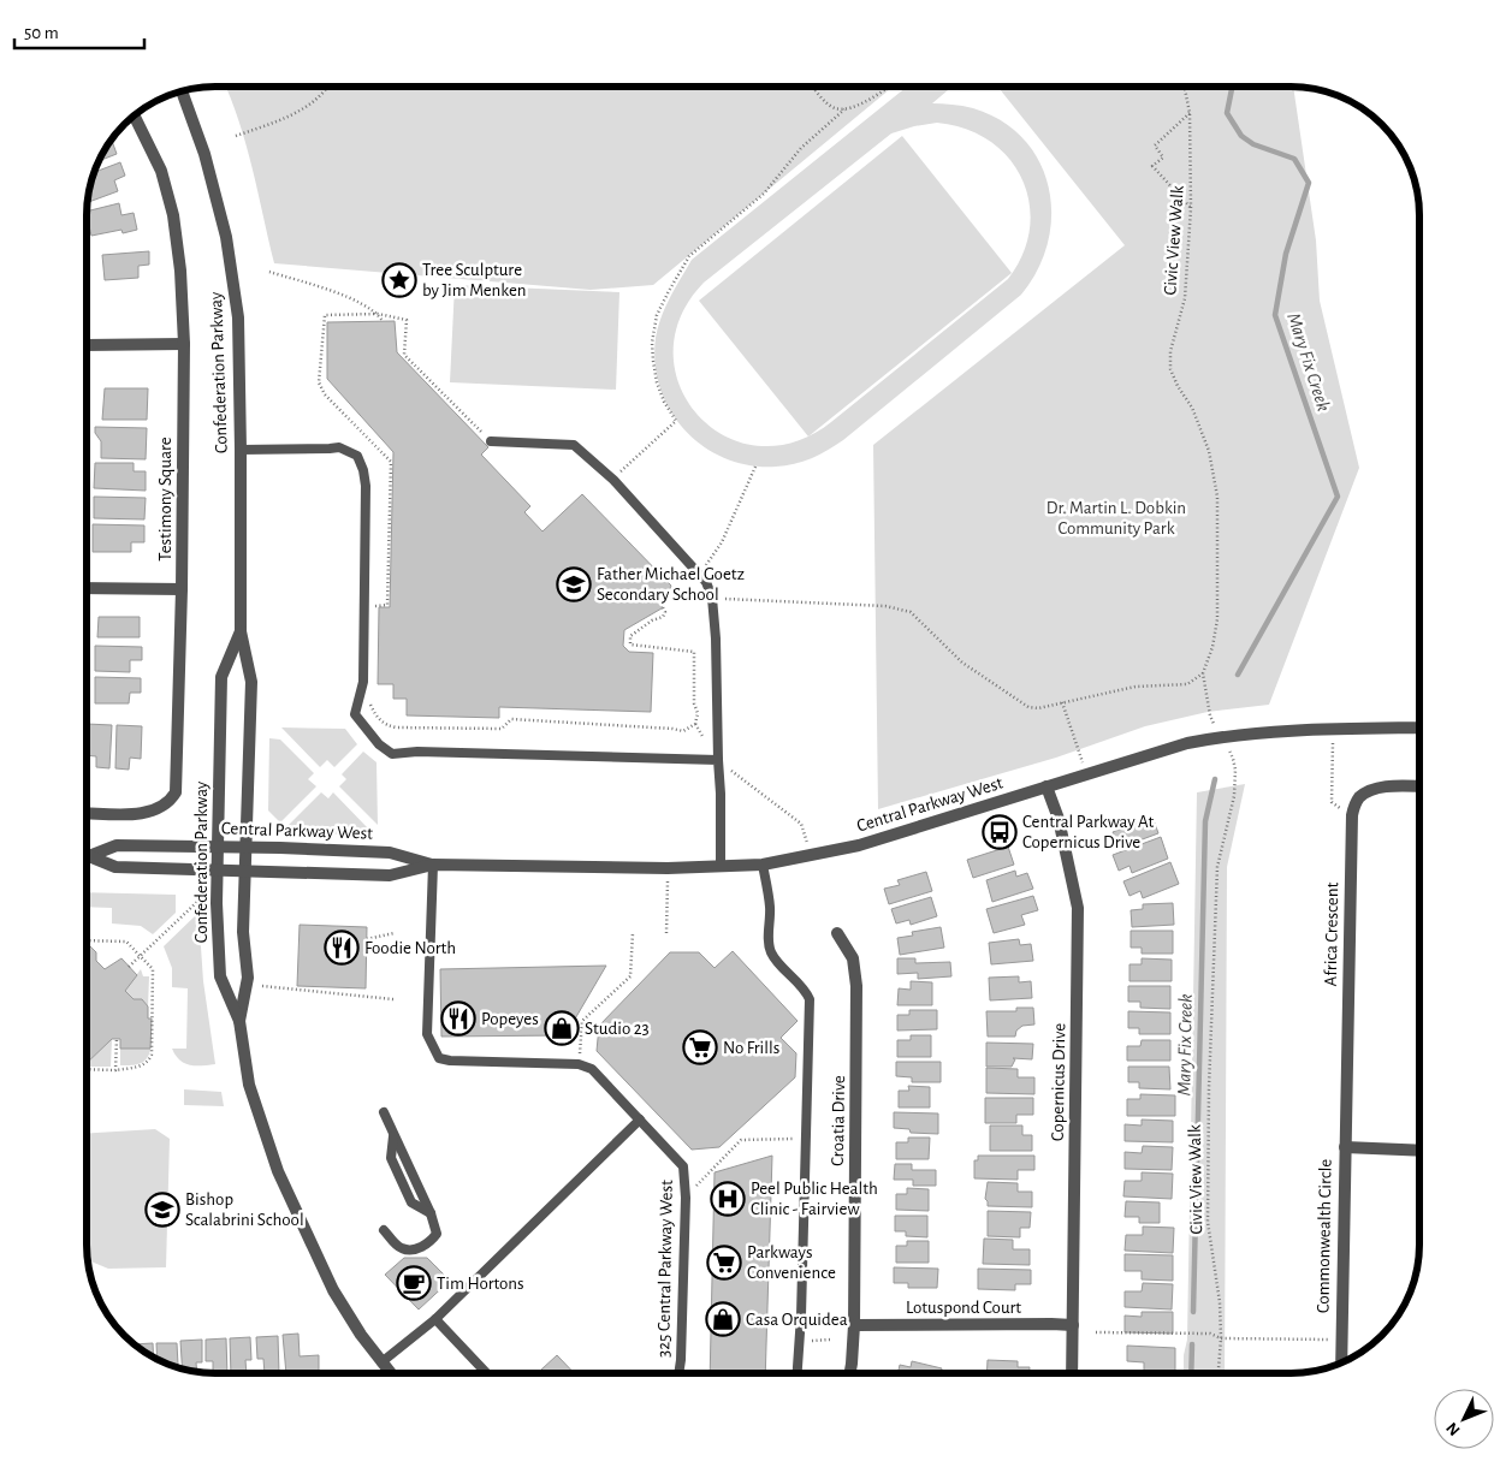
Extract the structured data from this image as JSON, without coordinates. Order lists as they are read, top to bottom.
{
  "streets": {
    "street": [
      "Confederation Parkway",
      "Testimony Square",
      "Central Parkway West",
      "Africa Crescent",
      "Copernicus Drive",
      "Croatia Drive",
      "Commonwealth Circle",
      "Lotuspond Court"
    ],
    "lane": ["325 Central Parkway West"],
    "path": ["Civic View Walk"]
  },
  "crossings": [
    ["Confederation Parkway", "Central Parkway West"],
    ["Central Parkway West", "Copernicus Drive"],
    ["Africa Crescent", "Commonwealth Circle"],
    ["Copernicus Drive", "Lotuspond Court"],
    ["Croatia Drive", "Lotuspond Court"]
  ],
  "water": ["Mary Fix Creek"],
  "parks": ["Dr. Martin L. Dobkin Community Park"],
  "places": {
    "place": ["Tree Sculpture by Jim Menken"],
    "school or university": ["Father Michael Goetz Secondary School", "Bishop Scalabrini School"],
    "bus stop": ["Central Parkway At Copernicus Drive"],
    "restaurant": ["Foodie North", "Popeyes"],
    "shop": ["Studio 23", "Casa Orquidea"],
    "supermarket": ["No Frills", "Parkways Convenience"],
    "hospital": ["Peel Public Health Clinic - Fairview"],
    "cafe": ["Tim Hortons"]
  },
  "scale_bar": "50 m",
  "north": "bottom left"
}
